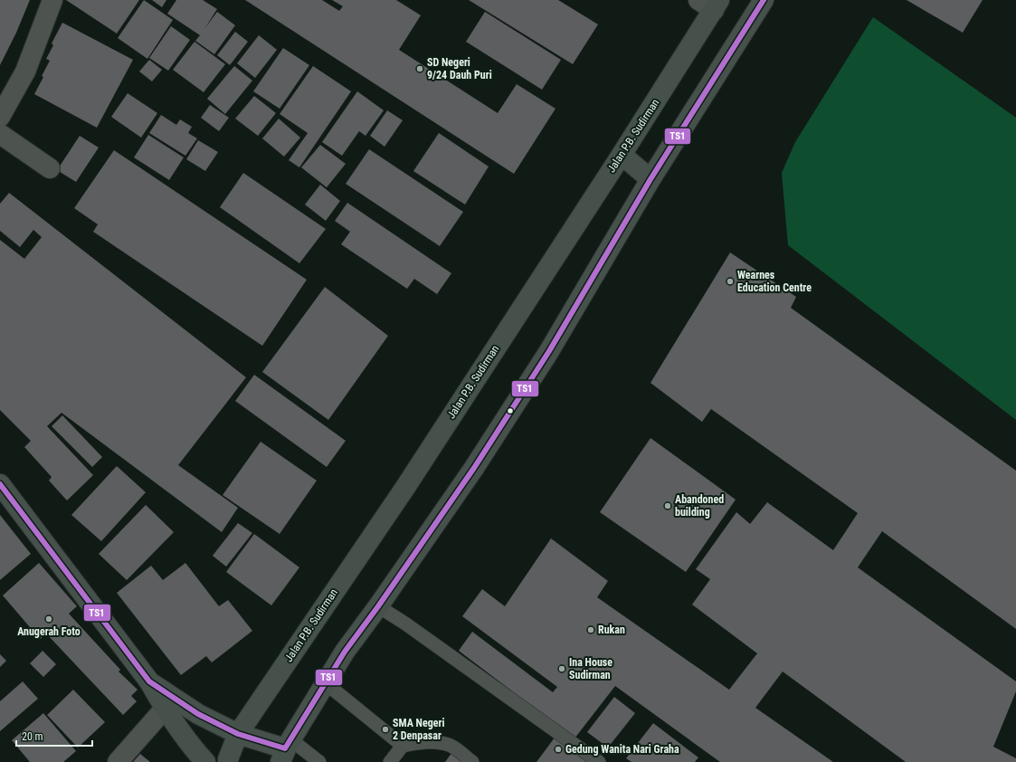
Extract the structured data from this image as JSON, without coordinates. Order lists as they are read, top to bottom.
{
  "streets": {
    "street": ["Jalan P.B. Sudirman"]
  },
  "places": [
    "SD Negeri 9/24 Dauh Puri",
    "Wearnes Education Centre",
    "Abandoned building",
    "Anugerah Foto",
    "Rukan",
    "Ina House Sudirman",
    "SMA Negeri 2 Denpasar",
    "Gedung Wanita Nari Graha"
  ],
  "lines": ["transit line TS1"],
  "scale_bar": "20 m"
}
